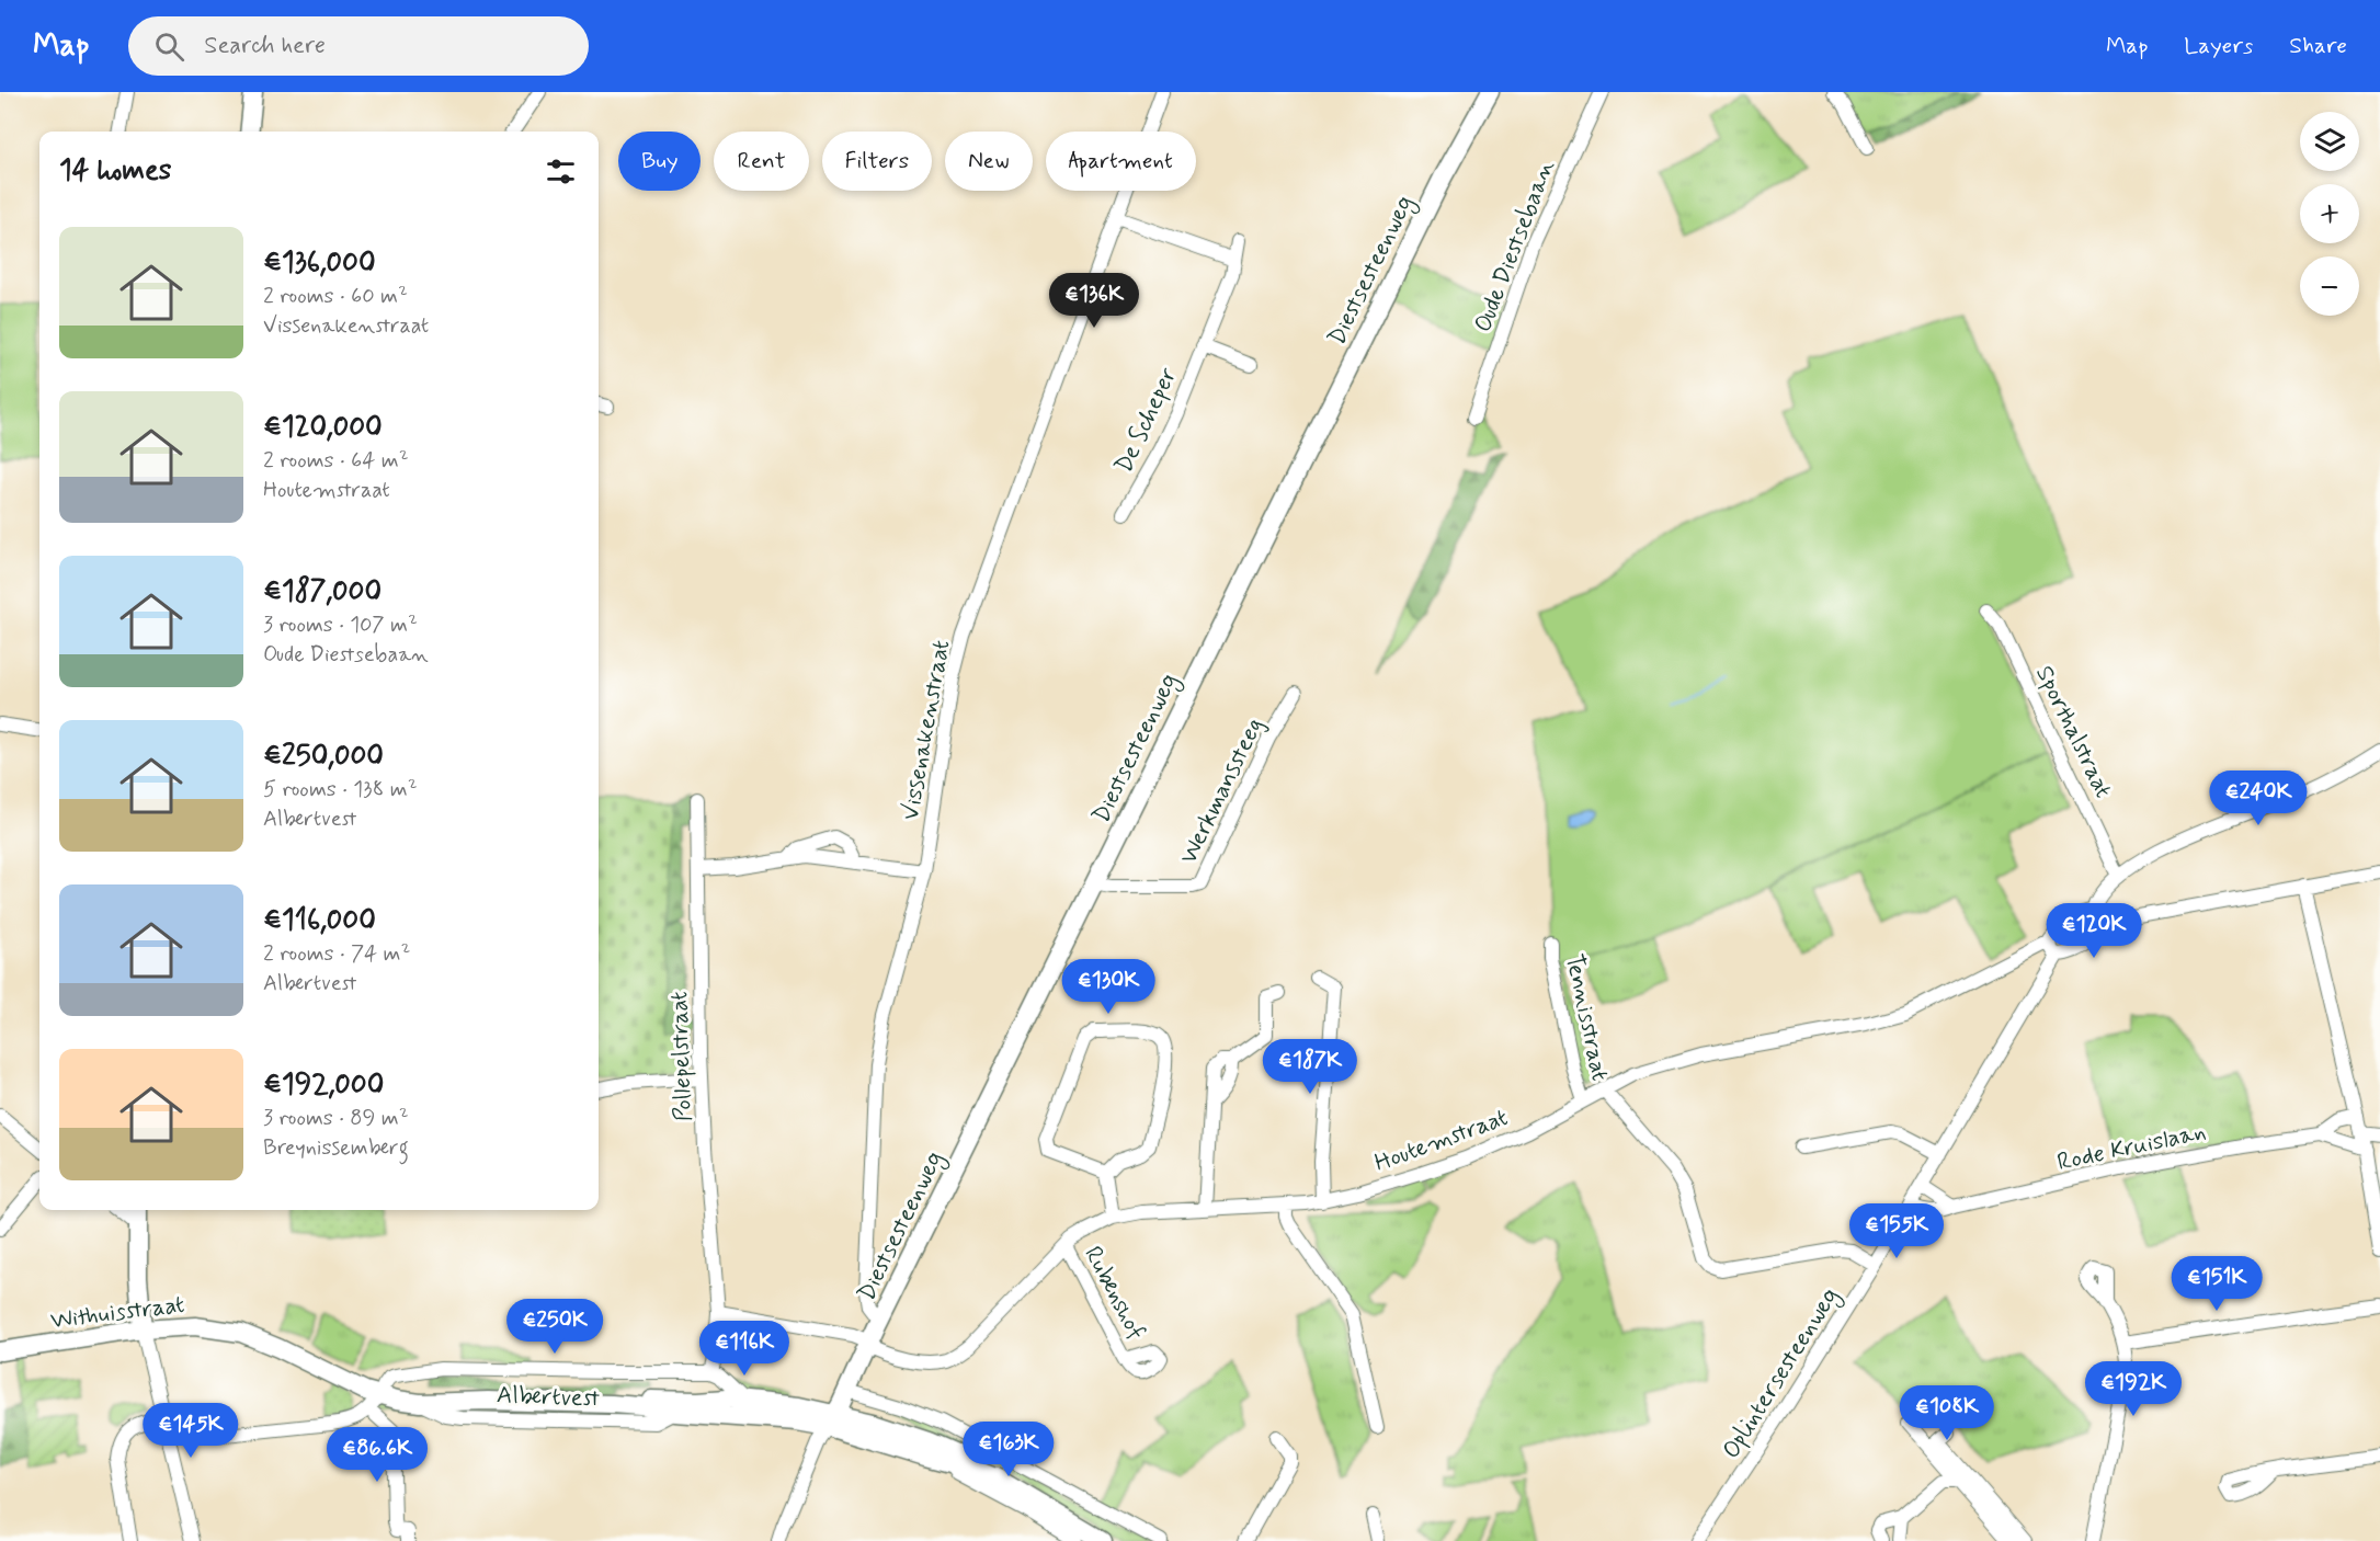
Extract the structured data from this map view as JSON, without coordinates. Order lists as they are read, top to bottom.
{
  "streets": {
    "main road": ["Diestsesteenweg", "Withuisstraat", "Albertvest"],
    "street": [
      "Oude Diestsebaan",
      "De Scheper",
      "Vissenakenstraat",
      "Sporthalstraat",
      "Werkmanssteeg",
      "Tennisstraat",
      "Pollepelstraat",
      "Houtemstraat",
      "Rode Kruislaan",
      "Rubenshof",
      "Oplintersesteenweg"
    ]
  },
  "crossings": [
    ["Diestsesteenweg", "Vissenakenstraat"],
    ["Diestsesteenweg", "Werkmanssteeg"],
    ["Diestsesteenweg", "Houtemstraat"],
    ["Diestsesteenweg", "Albertvest"],
    ["Sporthalstraat", "Houtemstraat"],
    ["Tennisstraat", "Houtemstraat"],
    ["Pollepelstraat", "Albertvest"],
    ["Houtemstraat", "Rubenshof"],
    ["Houtemstraat", "Oplintersesteenweg"],
    ["Rode Kruislaan", "Oplintersesteenweg"],
    ["Withuisstraat", "Albertvest"]
  ],
  "page": {
    "header": "Map",
    "search": "Search here",
    "nav": ["Map", "Layers", "Share"],
    "map_buttons": ["+", "−"],
    "chip": [
      "Buy",
      "Rent",
      "Filters",
      "New",
      "Apartment"
    ],
    "heading": "14 homes",
    "list": [
      {
        "name": "€136,000",
        "note": "2 rooms · 60 m² · Vissenakenstraat"
      },
      {
        "name": "€120,000",
        "note": "2 rooms · 64 m² · Houtemstraat"
      },
      {
        "name": "€187,000",
        "note": "3 rooms · 107 m² · Oude Diestsebaan"
      },
      {
        "name": "€250,000",
        "note": "5 rooms · 138 m² · Albertvest"
      },
      {
        "name": "€116,000",
        "note": "2 rooms · 74 m² · Albertvest"
      },
      {
        "name": "€192,000",
        "note": "3 rooms · 89 m² · Breynissemberg"
      }
    ],
    "price": [
      "€136K",
      "€240K",
      "€120K",
      "€130K",
      "€187K",
      "€155K",
      "€151K",
      "€250K",
      "€116K",
      "€192K",
      "€108K",
      "€145K",
      "€163K",
      "€86.6K"
    ]
  }
}
